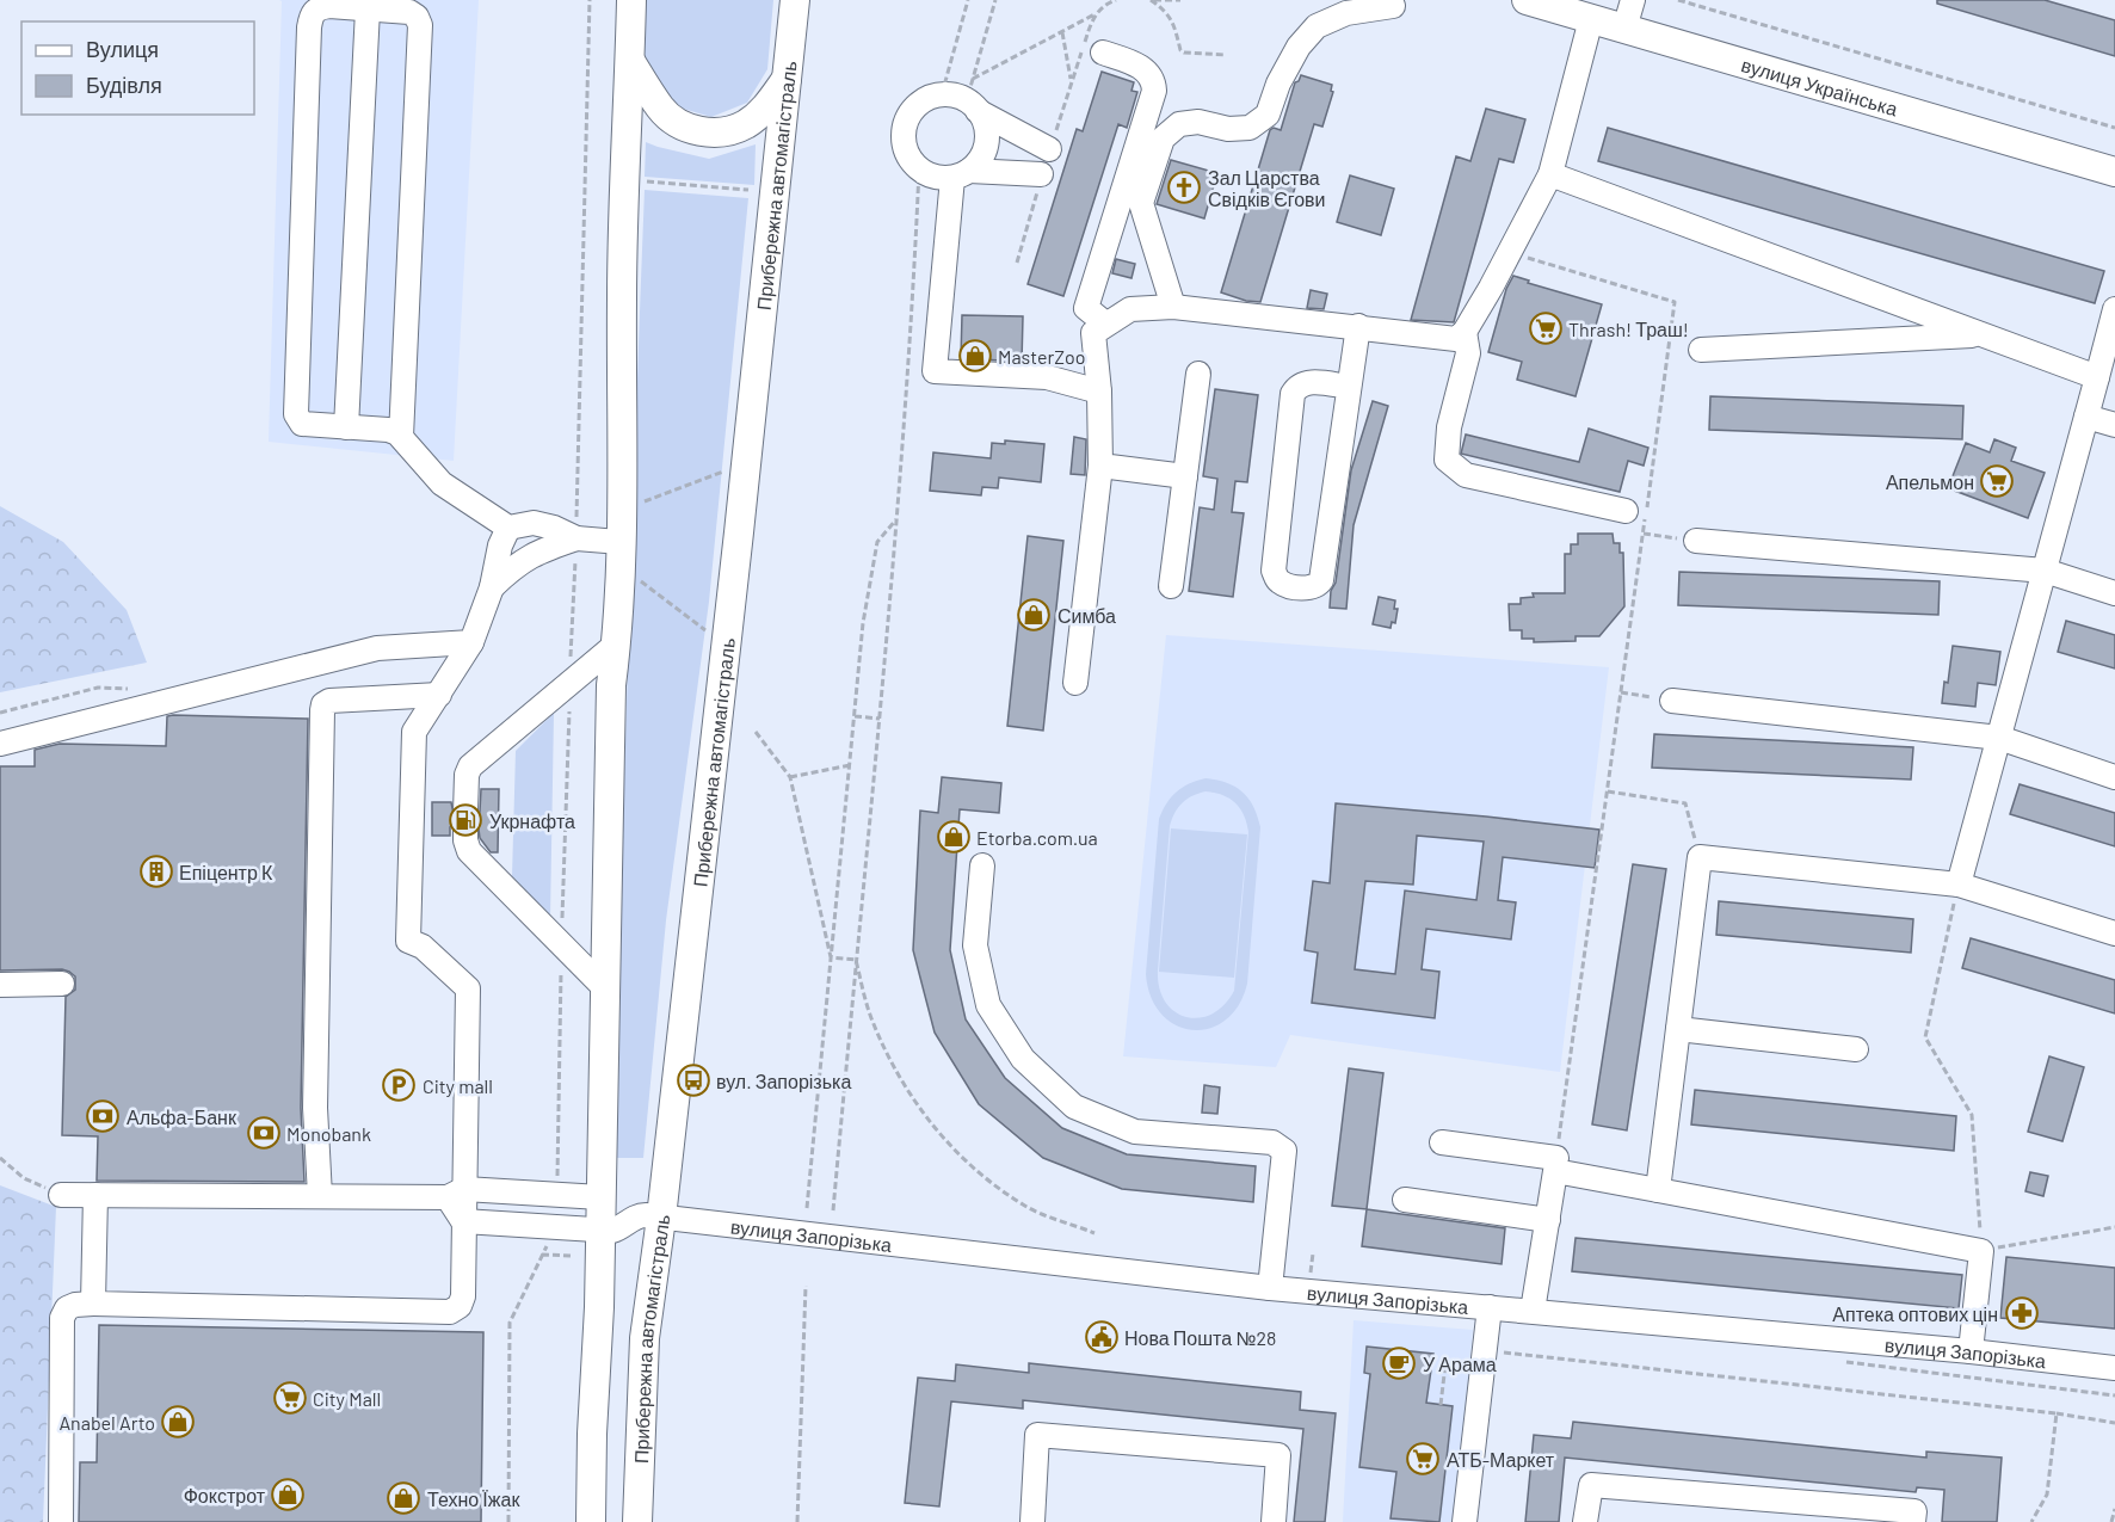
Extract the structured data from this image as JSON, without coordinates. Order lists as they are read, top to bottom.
{
  "streets": {
    "main road": ["вулиця Українська", "Прибережна автомагістраль"],
    "street": ["вулиця Запорізька"]
  },
  "crossings": [
    ["Прибережна автомагістраль", "вулиця Запорізька"]
  ],
  "places": {
    "church": ["Зал Царства Свідків Єгови"],
    "supermarket": [
      "Thrash! Траш!",
      "Апельмон",
      "City Mall",
      "АТБ-Маркет"
    ],
    "shop": [
      "MasterZoo",
      "Симба",
      "Etorba.com.ua",
      "Anabel Arto",
      "Фокстрот",
      "Техно Їжак"
    ],
    "fuel station": ["Укрнафта"],
    "building": ["Епіцентр К"],
    "bus stop": ["вул. Запорізька"],
    "parking": ["City mall"],
    "bank": ["Альфа-Банк", "Monobank"],
    "pharmacy": ["Аптека оптових цін"],
    "public building": ["Нова Пошта №28"],
    "cafe": ["У Арама"]
  },
  "legend": ["Вулиця", "Будівля"]
}
